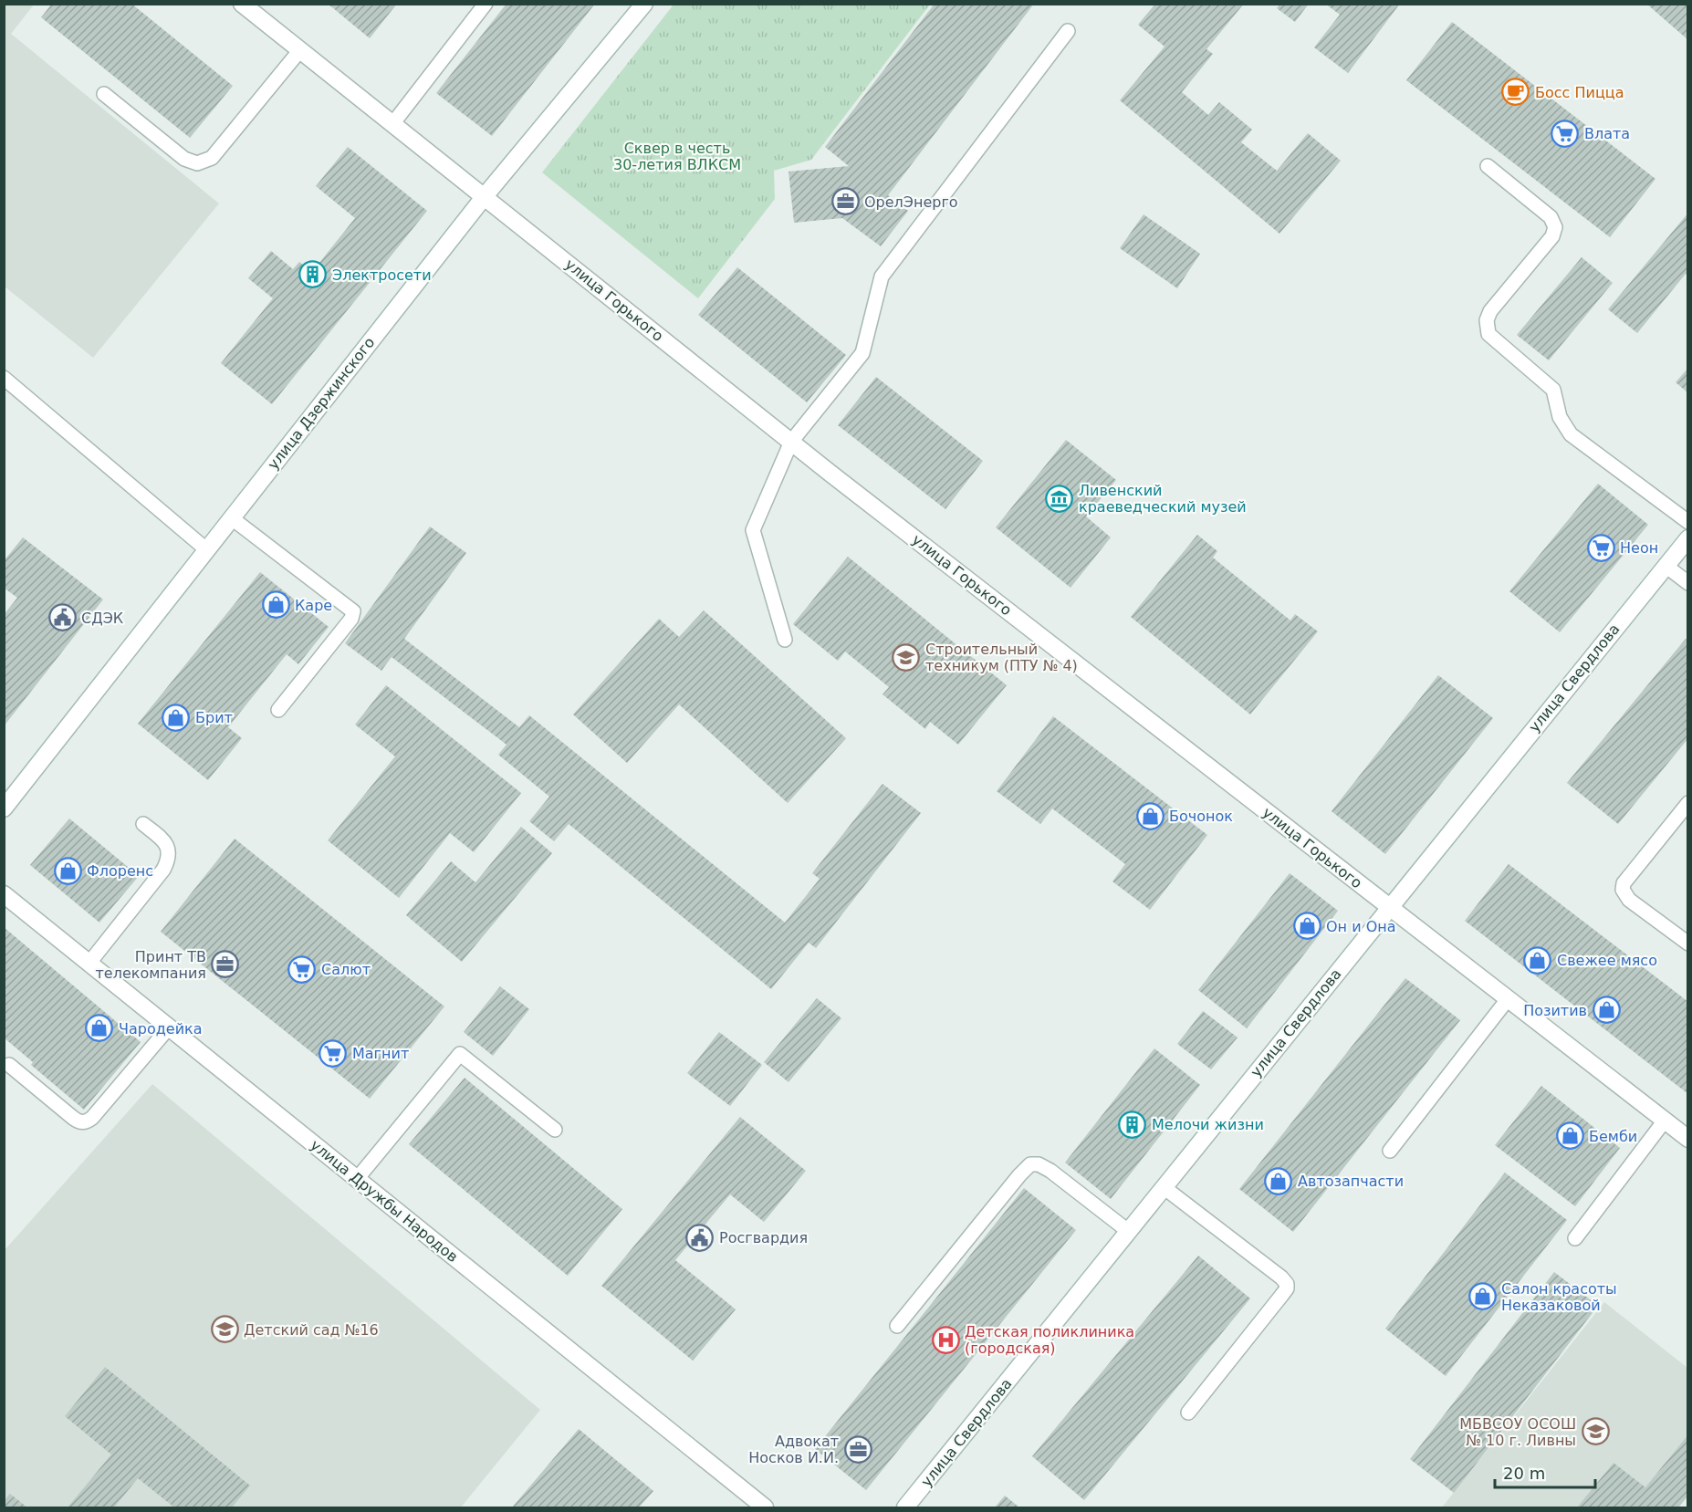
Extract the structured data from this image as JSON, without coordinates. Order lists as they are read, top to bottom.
{
  "streets": {
    "street": [
      "улица Горького",
      "улица Дзержинского",
      "улица Свердлова",
      "улица Дружбы Народов"
    ]
  },
  "crossings": [
    ["улица Горького", "улица Дзержинского"],
    ["улица Горького", "улица Свердлова"]
  ],
  "parks": ["Сквер в честь 30-летия ВЛКСМ"],
  "places": {
    "cafe": ["Босс Пицца"],
    "supermarket": [
      "Влата",
      "Неон",
      "Салют",
      "Магнит"
    ],
    "office": ["ОрелЭнерго", "Принт ТВ телекомпания", "Адвокат Носков И.И."],
    "building": ["Электросети", "Мелочи жизни"],
    "museum": ["Ливенский краеведческий музей"],
    "shop": [
      "Каре",
      "Брит",
      "Бочонок",
      "Флоренс",
      "Он и Она",
      "Свежее мясо",
      "Позитив",
      "Чародейка",
      "Бемби",
      "Автозапчасти",
      "Салон красоты Неказаковой"
    ],
    "public building": ["СДЭК", "Росгвардия"],
    "school or university": ["Строительный техникум (ПТУ № 4)", "Детский сад №16", "МБВСОУ ОСОШ № 10 г. Ливны"],
    "hospital": ["Детская поликлиника (городская)"]
  },
  "scale_bar": "20 m"
}
